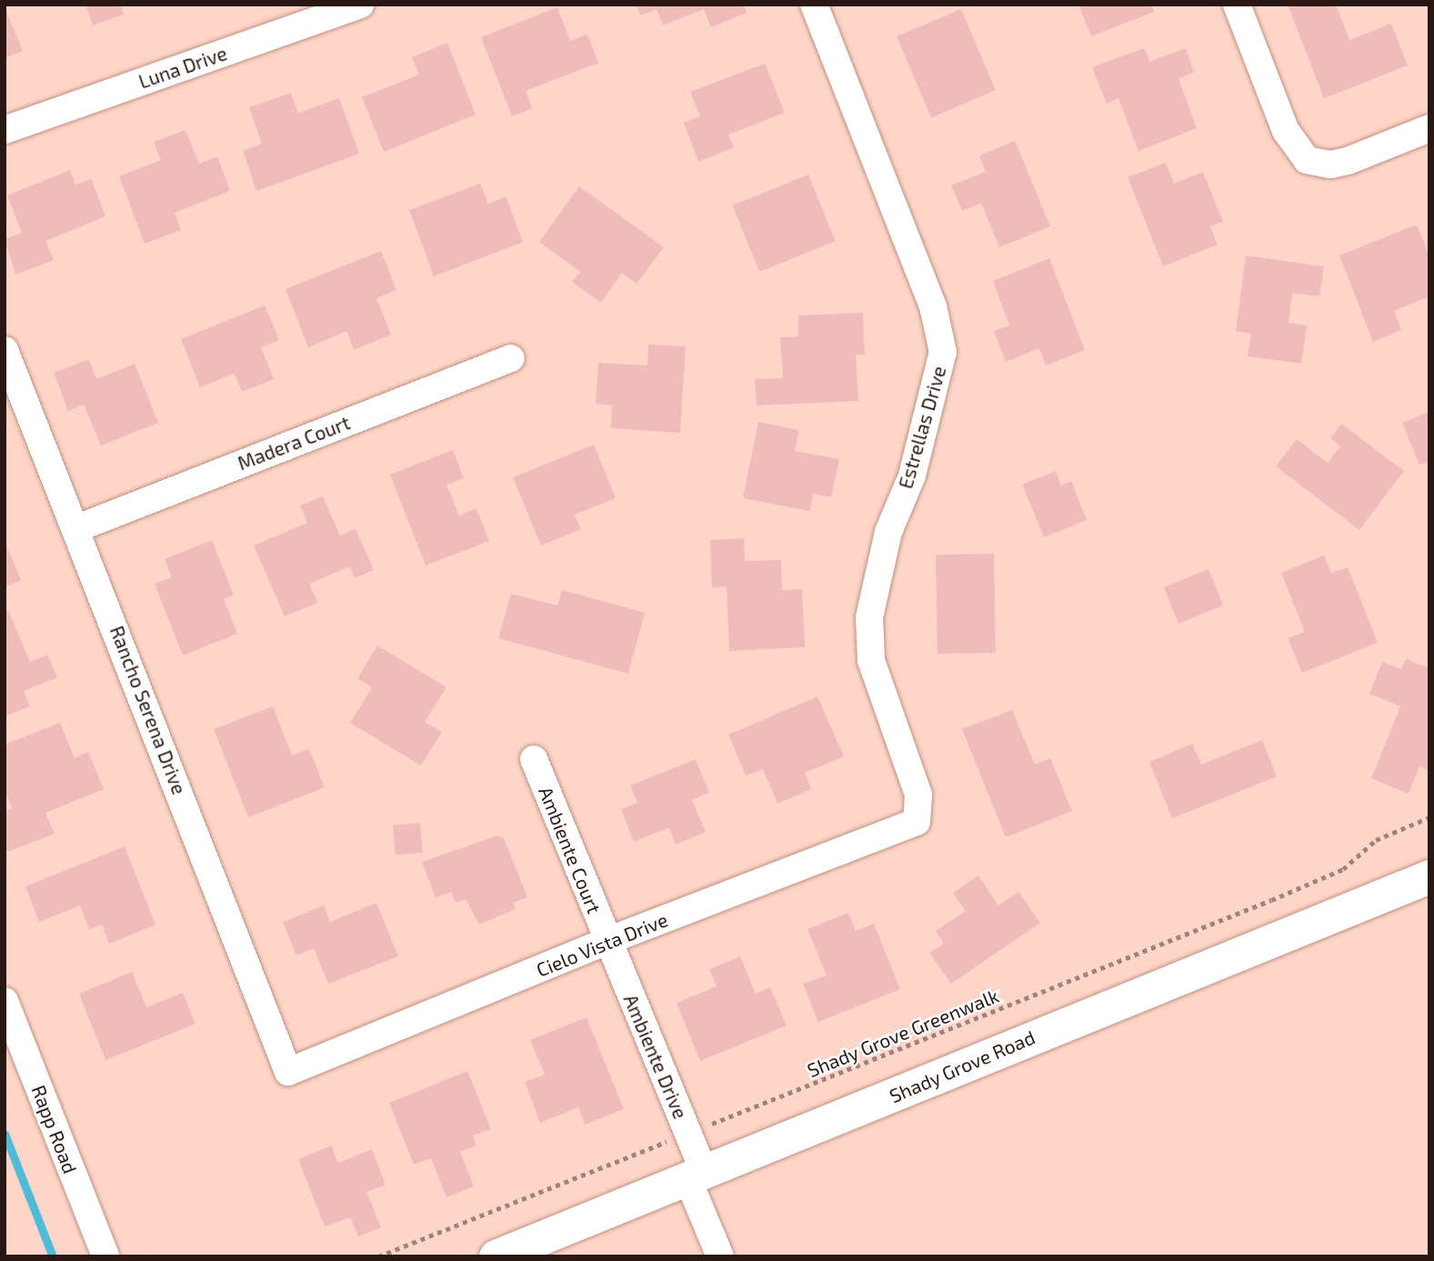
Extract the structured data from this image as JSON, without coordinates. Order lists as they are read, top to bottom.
{
  "streets": {
    "main road": ["Shady Grove Road"],
    "street": [
      "Luna Drive",
      "Estrellas Drive",
      "Madera Court",
      "Rancho Serena Drive",
      "Ambiente Court",
      "Cielo Vista Drive",
      "Ambiente Drive",
      "Rapp Road"
    ],
    "path": ["Shady Grove Greenwalk"]
  },
  "crossings": [
    ["Estrellas Drive", "Cielo Vista Drive"],
    ["Madera Court", "Rancho Serena Drive"],
    ["Rancho Serena Drive", "Cielo Vista Drive"],
    ["Ambiente Court", "Cielo Vista Drive"],
    ["Ambiente Court", "Ambiente Drive"],
    ["Cielo Vista Drive", "Ambiente Drive"],
    ["Shady Grove Greenwalk", "Ambiente Drive"],
    ["Ambiente Drive", "Shady Grove Road"]
  ]
}
